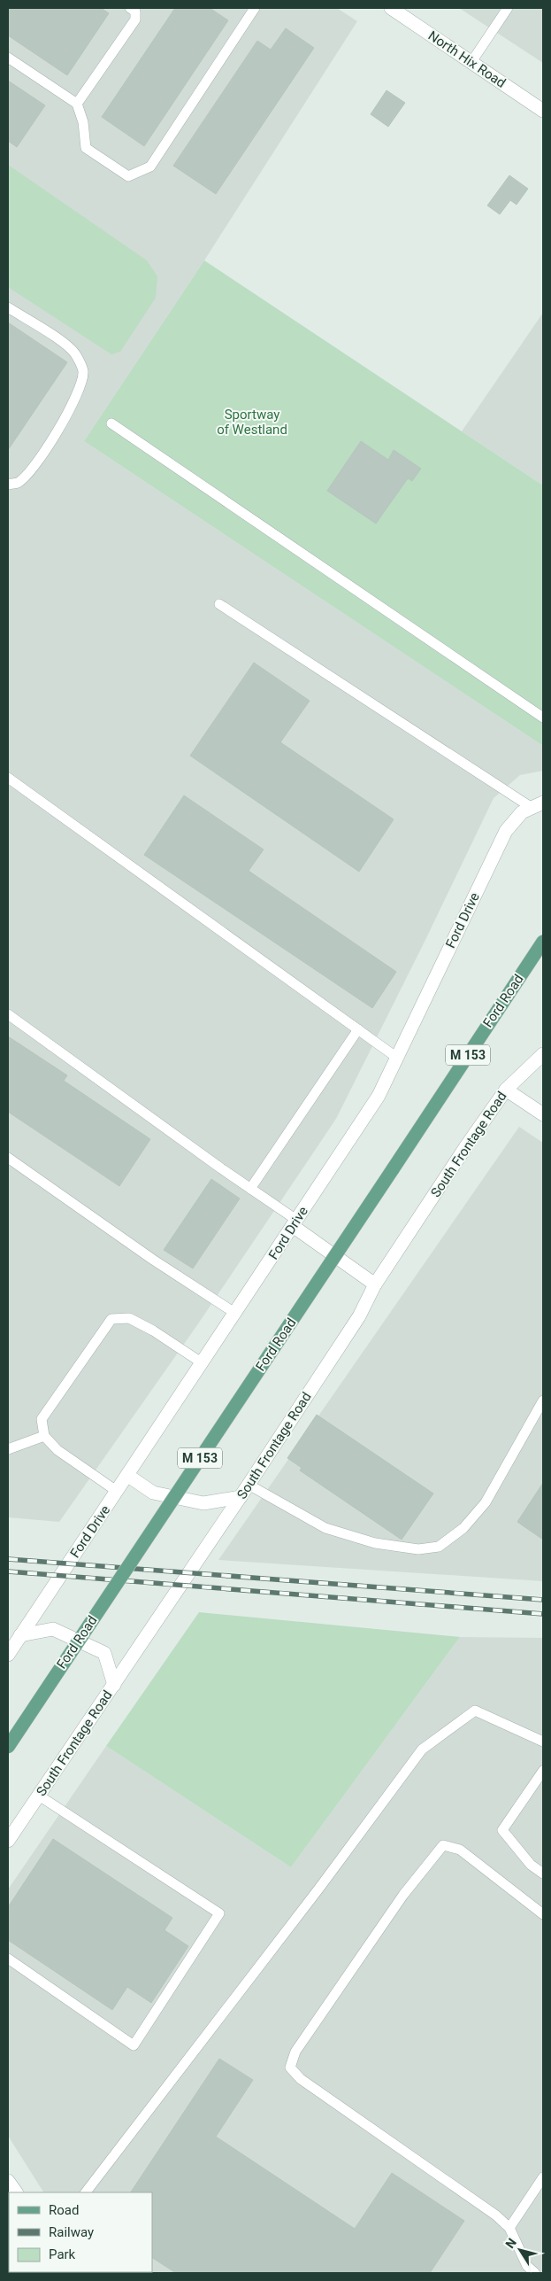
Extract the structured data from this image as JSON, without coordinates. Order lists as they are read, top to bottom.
{
  "streets": {
    "main road": ["Ford Road", "M 153"],
    "street": ["North Hix Road", "Ford Drive", "South Frontage Road"]
  },
  "parks": ["Sportway of Westland"],
  "legend": ["Road", "Railway", "Park"],
  "north": "top left"
}
